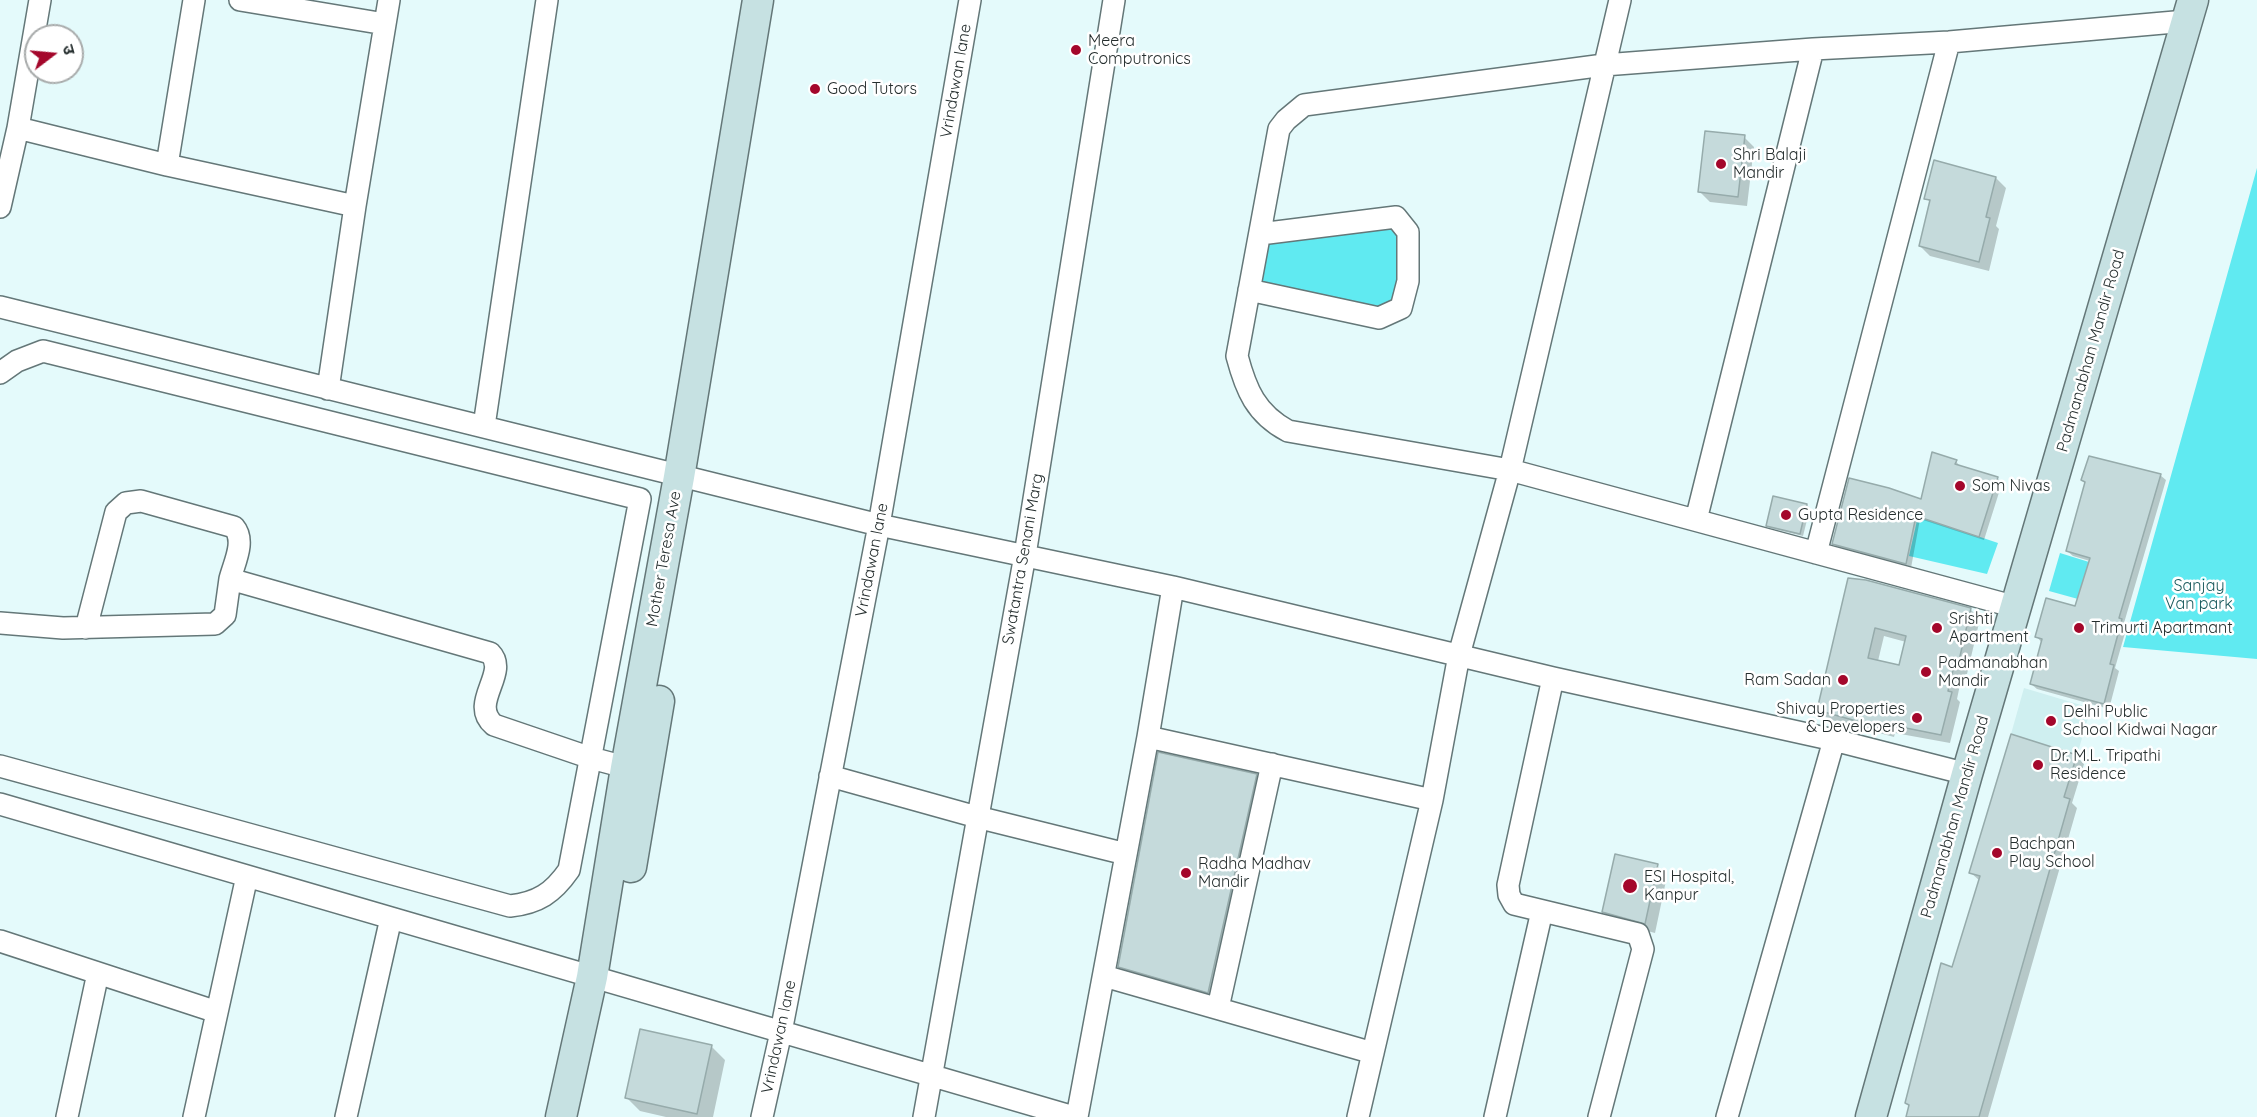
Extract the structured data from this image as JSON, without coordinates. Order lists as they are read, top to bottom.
{
  "streets": {
    "street": [
      "Vrindawan lane",
      "Padmanabhan Mandir Road",
      "Mother Teresa Ave",
      "Swatantra Senani Marg"
    ]
  },
  "parks": ["Sanjay Van park"],
  "places": [
    "Meera Computronics",
    "Good Tutors",
    "Shri Balaji Mandir",
    "Som Nivas",
    "Gupta Residence",
    "Srishti Apartment",
    "Trimurti Apartmant",
    "Padmanabhan Mandir",
    "Ram Sadan",
    "Shivay Properties & Developers",
    "Delhi Public School Kidwai Nagar",
    "Dr. M.L. Tripathi Residence",
    "Bachpan Play School",
    "Radha Madhav Mandir",
    "ESI Hospital, Kanpur"
  ],
  "north": "right"
}
